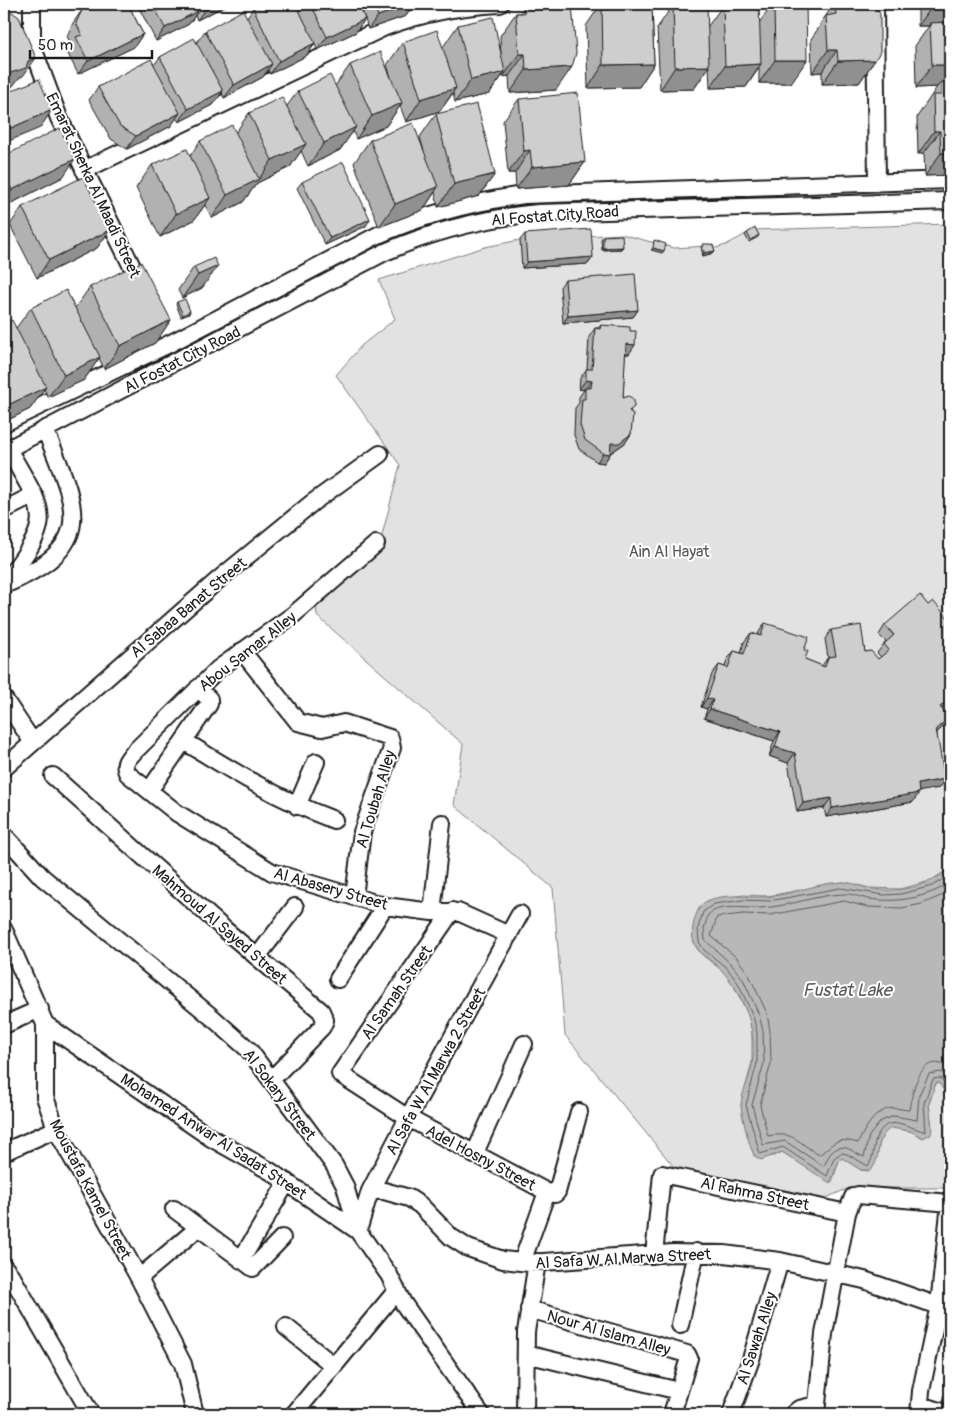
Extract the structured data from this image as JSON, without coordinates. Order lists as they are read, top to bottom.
{
  "streets": {
    "street": [
      "Emarat Sherka Al Maadi Street",
      "Al Fostat City Road",
      "Al Sabaa Banat Street",
      "Abou Samar Alley",
      "Al Toubah Alley",
      "Al Abasery Street",
      "Mahmoud Al Sayed Street",
      "Al Samah Street",
      "Al Safa W Al Marwa 2 Street",
      "Al Sokary Street",
      "Mohamed Anwar Al Sadat Street",
      "Adel Hosny Street",
      "Moustafa Kamel Street",
      "Al Rahma Street",
      "Al Safa W Al Marwa Street",
      "Nour Al Islam Alley",
      "Al Sawah Alley"
    ]
  },
  "crossings": [
    ["Abou Samar Alley", "Al Toubah Alley"],
    ["Abou Samar Alley", "Al Abasery Street"],
    ["Al Toubah Alley", "Al Abasery Street"],
    ["Al Abasery Street", "Al Samah Street"],
    ["Al Abasery Street", "Al Safa W Al Marwa 2 Street"],
    ["Mahmoud Al Sayed Street", "Al Sokary Street"],
    ["Al Samah Street", "Adel Hosny Street"],
    ["Al Safa W Al Marwa 2 Street", "Al Sokary Street"],
    ["Al Safa W Al Marwa 2 Street", "Mohamed Anwar Al Sadat Street"],
    ["Al Safa W Al Marwa 2 Street", "Adel Hosny Street"],
    ["Al Safa W Al Marwa 2 Street", "Al Safa W Al Marwa Street"],
    ["Al Sokary Street", "Mohamed Anwar Al Sadat Street"],
    ["Mohamed Anwar Al Sadat Street", "Moustafa Kamel Street"],
    ["Al Rahma Street", "Al Safa W Al Marwa Street"],
    ["Al Safa W Al Marwa Street", "Al Sawah Alley"]
  ],
  "water": ["Fustat Lake"],
  "parks": ["Ain Al Hayat"],
  "scale_bar": "50 m"
}
